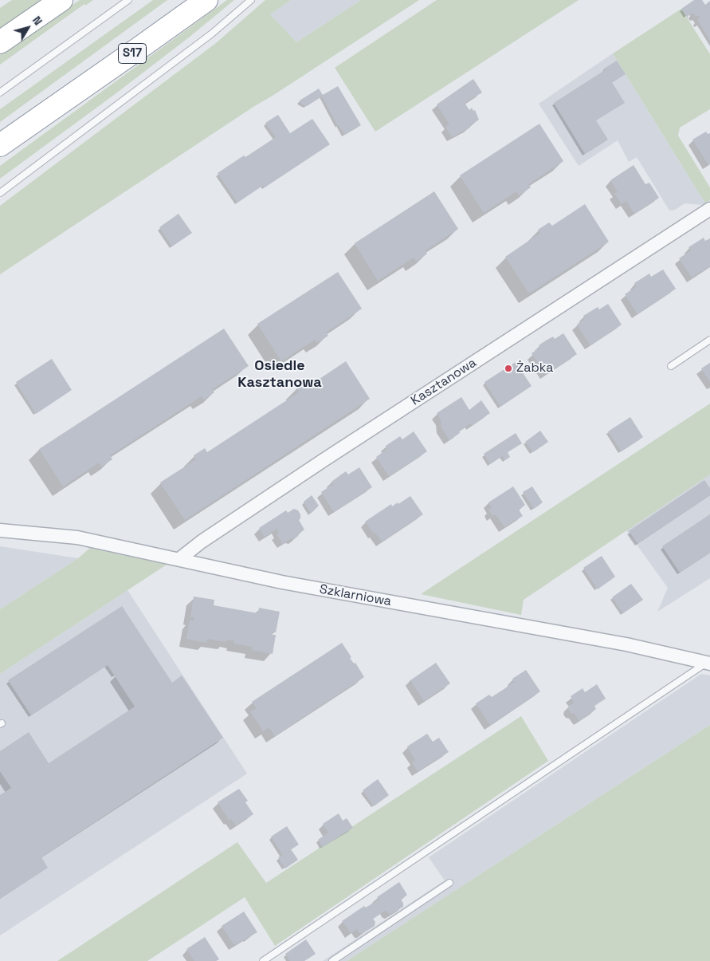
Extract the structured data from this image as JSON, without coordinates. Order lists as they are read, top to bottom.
{
  "streets": {
    "highway": ["S17"],
    "street": ["Kasztanowa", "Szklarniowa"]
  },
  "crossings": [
    ["Kasztanowa", "Szklarniowa"]
  ],
  "districts": ["Osiedle Kasztanowa"],
  "places": ["Żabka"],
  "north": "top right"
}
